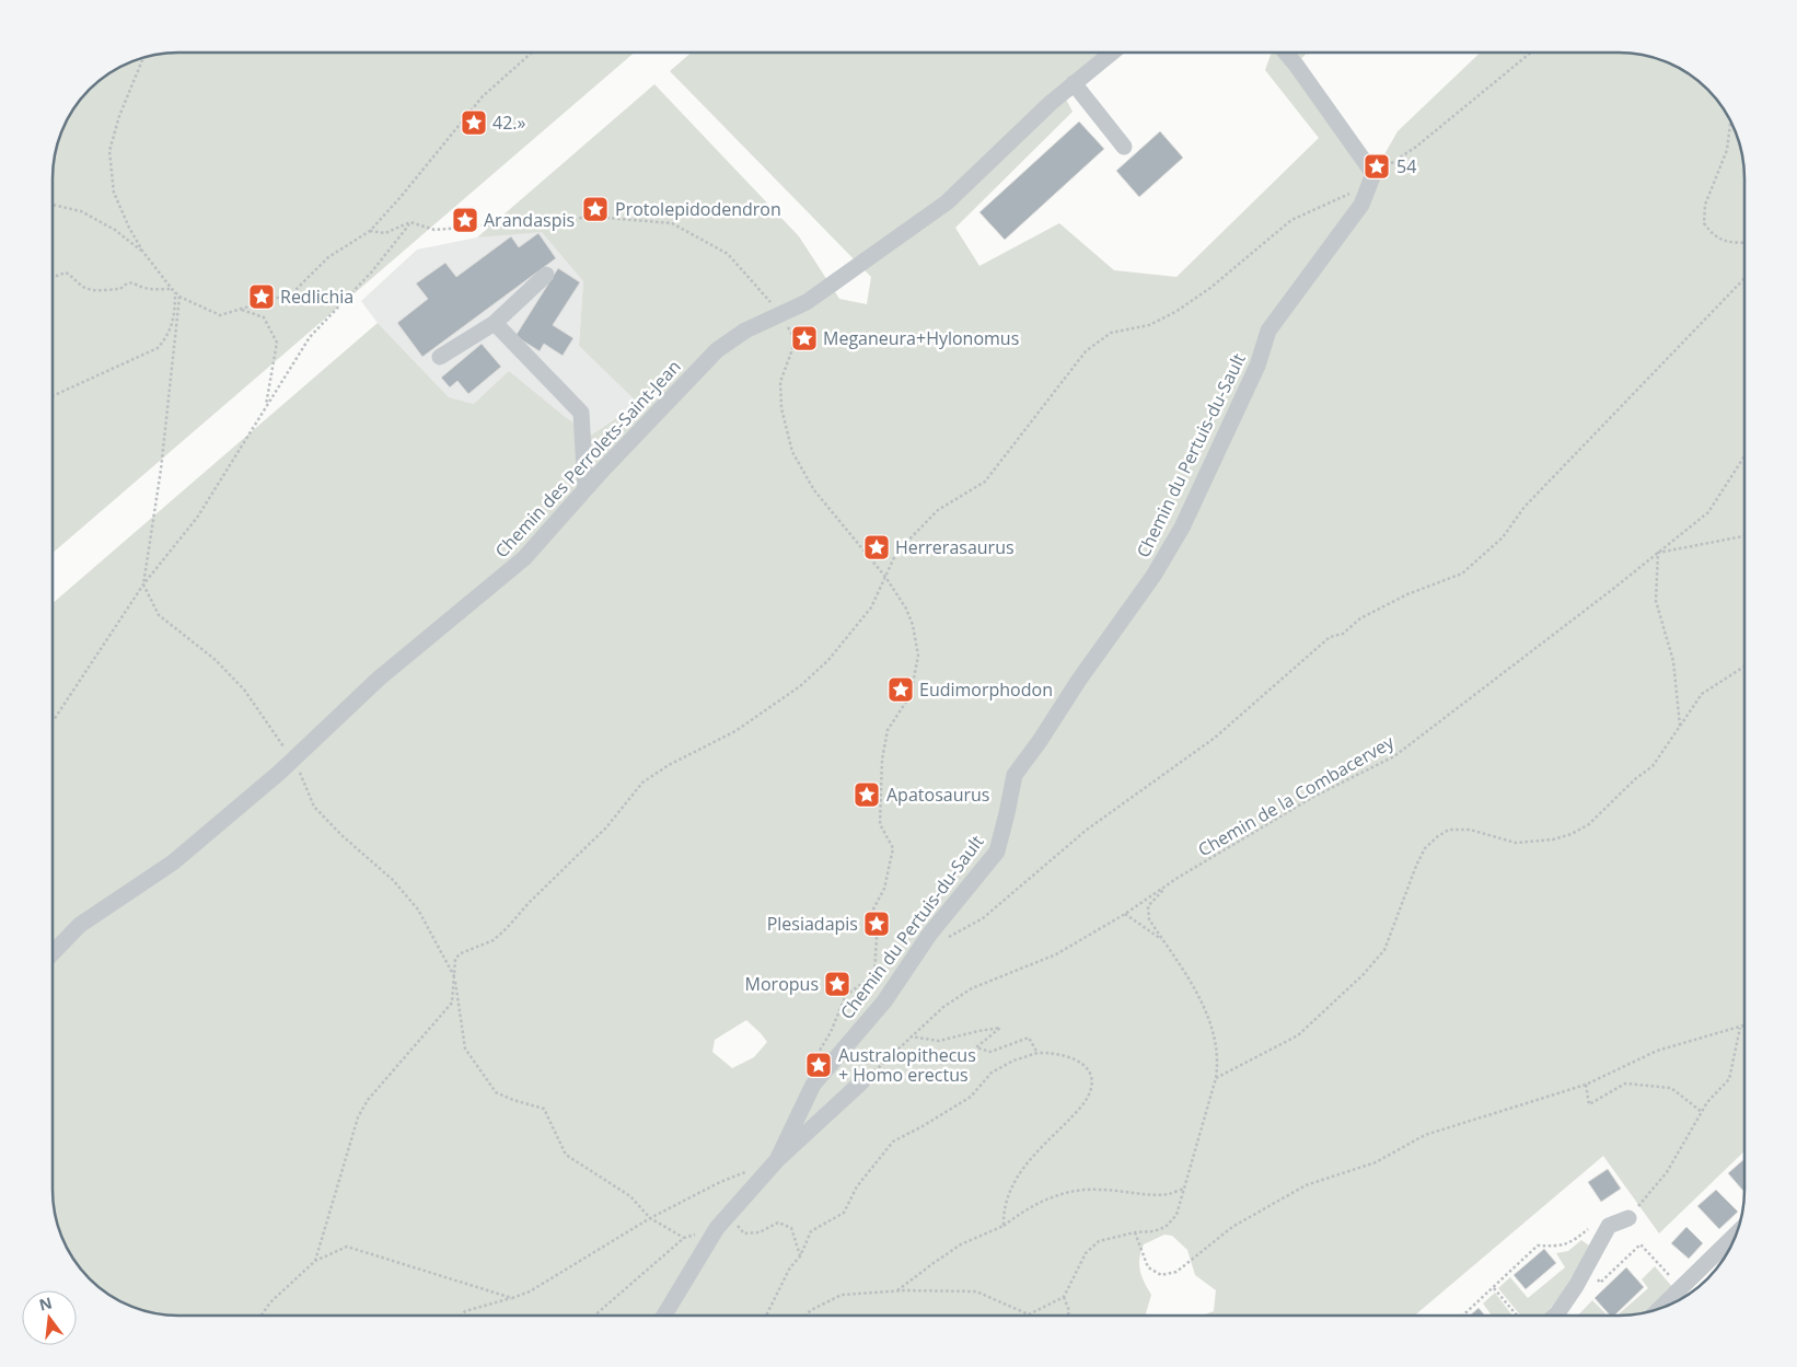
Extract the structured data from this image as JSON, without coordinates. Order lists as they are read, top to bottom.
{
  "streets": {
    "street": ["Chemin du Pertuis-du-Sault", "Chemin des Perrolets-Saint-Jean"],
    "path": ["Chemin de la Combacervey"]
  },
  "crossings": [
    ["Chemin du Pertuis-du-Sault", "Chemin de la Combacervey"]
  ],
  "places": {
    "place": [
      "42.»",
      "54",
      "Protolepidodendron",
      "Arandaspis",
      "Redlichia",
      "Meganeura+Hylonomus",
      "Herrerasaurus",
      "Eudimorphodon",
      "Apatosaurus",
      "Plesiadapis",
      "Moropus",
      "Australopithecus + Homo erectus"
    ]
  },
  "north": "top"
}
